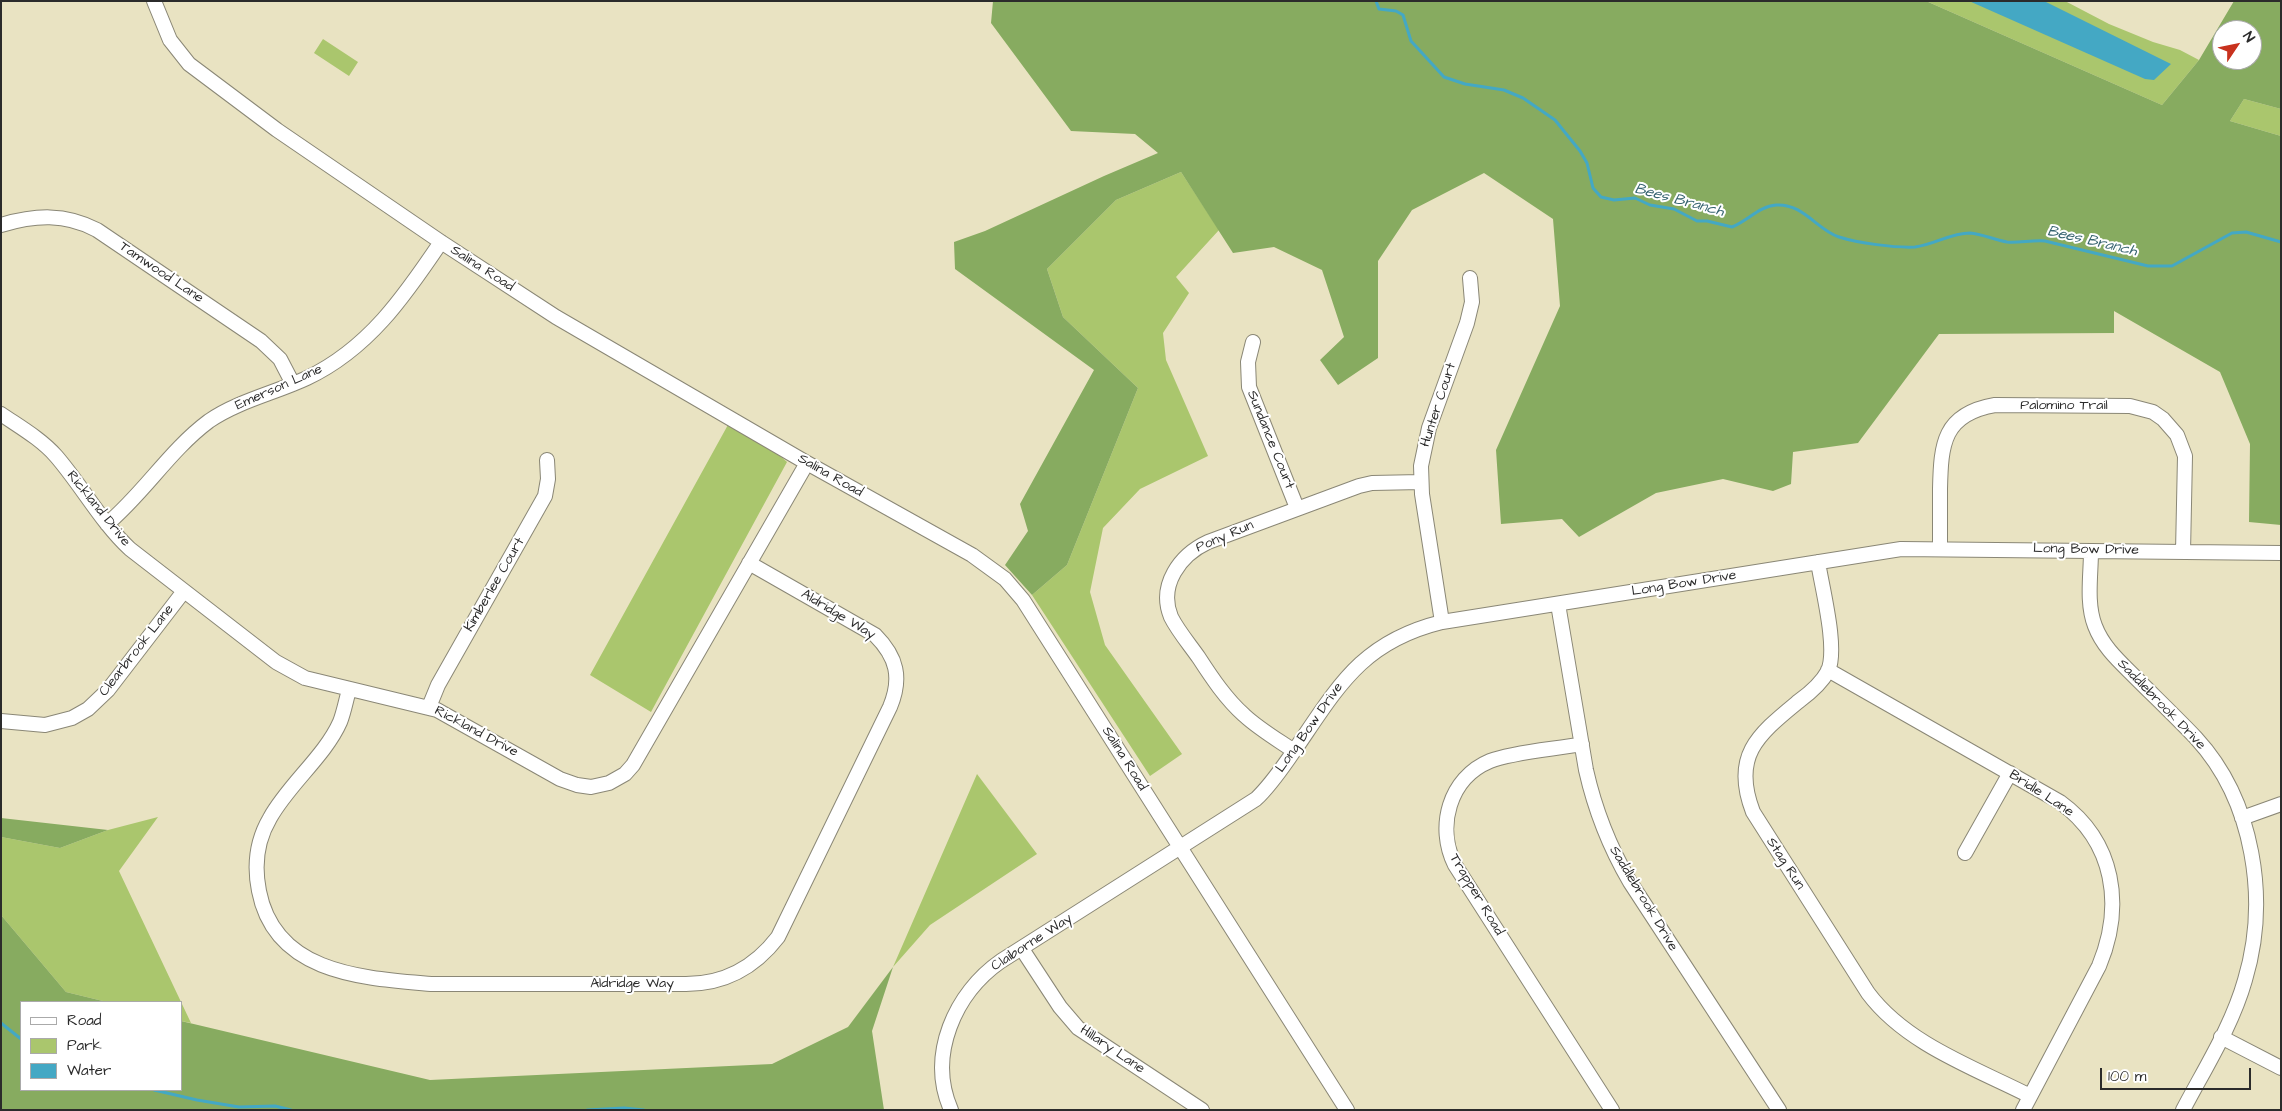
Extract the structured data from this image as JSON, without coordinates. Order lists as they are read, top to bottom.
{
  "streets": {
    "street": [
      "Salina Road",
      "Tamwood Lane",
      "Emerson Lane",
      "Hunter Court",
      "Palomino Trail",
      "Sundance Court",
      "Rickland Drive",
      "Pony Run",
      "Long Bow Drive",
      "Kimberlee Court",
      "Aldridge Way",
      "Clearbrook Lane",
      "Saddlebrook Drive",
      "Bridle Lane",
      "Stag Run",
      "Trapper Road",
      "Claiborne Way",
      "Hillary Lane"
    ]
  },
  "crossings": [
    ["Salina Road", "Emerson Lane"],
    ["Salina Road", "Rickland Drive"],
    ["Salina Road", "Long Bow Drive"],
    ["Salina Road", "Claiborne Way"],
    ["Tamwood Lane", "Emerson Lane"],
    ["Emerson Lane", "Rickland Drive"],
    ["Hunter Court", "Pony Run"],
    ["Hunter Court", "Long Bow Drive"],
    ["Palomino Trail", "Long Bow Drive"],
    ["Sundance Court", "Pony Run"],
    ["Rickland Drive", "Kimberlee Court"],
    ["Rickland Drive", "Aldridge Way"],
    ["Rickland Drive", "Clearbrook Lane"],
    ["Pony Run", "Long Bow Drive"],
    ["Long Bow Drive", "Saddlebrook Drive"],
    ["Long Bow Drive", "Stag Run"],
    ["Long Bow Drive", "Claiborne Way"],
    ["Saddlebrook Drive", "Trapper Road"],
    ["Bridle Lane", "Stag Run"],
    ["Claiborne Way", "Hillary Lane"]
  ],
  "water": ["Bees Branch"],
  "legend": ["Road", "Park", "Water"],
  "scale_bar": "100 m",
  "north": "top right"
}
